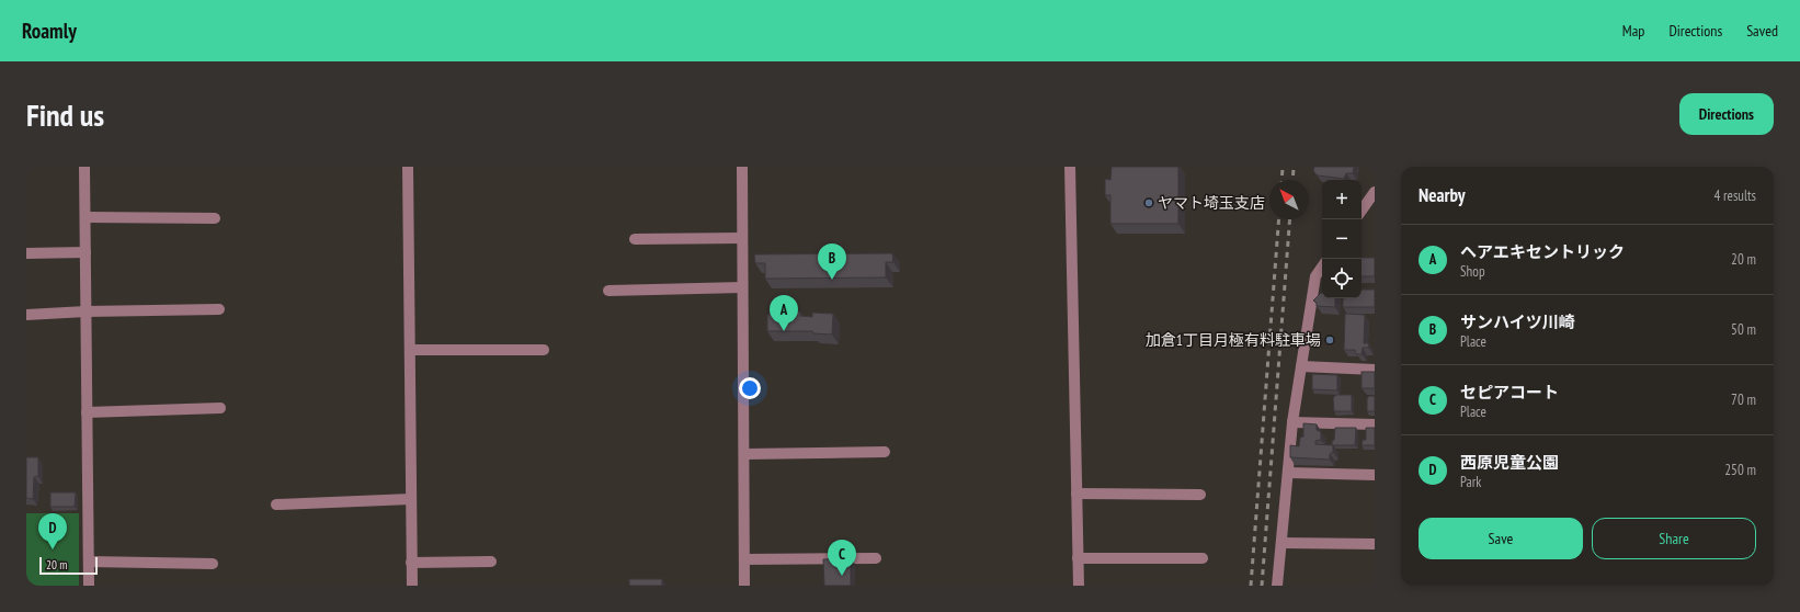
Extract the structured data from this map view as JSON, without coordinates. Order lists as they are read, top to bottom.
{
  "places": ["ヤマト埼玉支店", "加倉1丁目月極有料駐車場"],
  "scale_bar": "20 m",
  "north": "top left",
  "page": {
    "header": "Roamly",
    "nav": ["Map", "Directions", "Saved"],
    "buttons": [
      "Directions",
      ["Save", "Share"]
    ],
    "title": "Find us",
    "heading": ["Nearby", "4 results"],
    "map_buttons": ["+", "−"],
    "list": [
      {
        "mark": "A",
        "name": "ヘアエキセントリック",
        "note": "Shop",
        "value": "20 m"
      },
      {
        "mark": "B",
        "name": "サンハイツ川崎",
        "note": "Place",
        "value": "50 m"
      },
      {
        "mark": "C",
        "name": "セピアコート",
        "note": "Place",
        "value": "70 m"
      },
      {
        "mark": "D",
        "name": "西原児童公園",
        "note": "Park",
        "value": "250 m"
      }
    ],
    "pins": [
      "B",
      "A",
      "D",
      "C"
    ],
    "scale": "20 m"
  }
}
